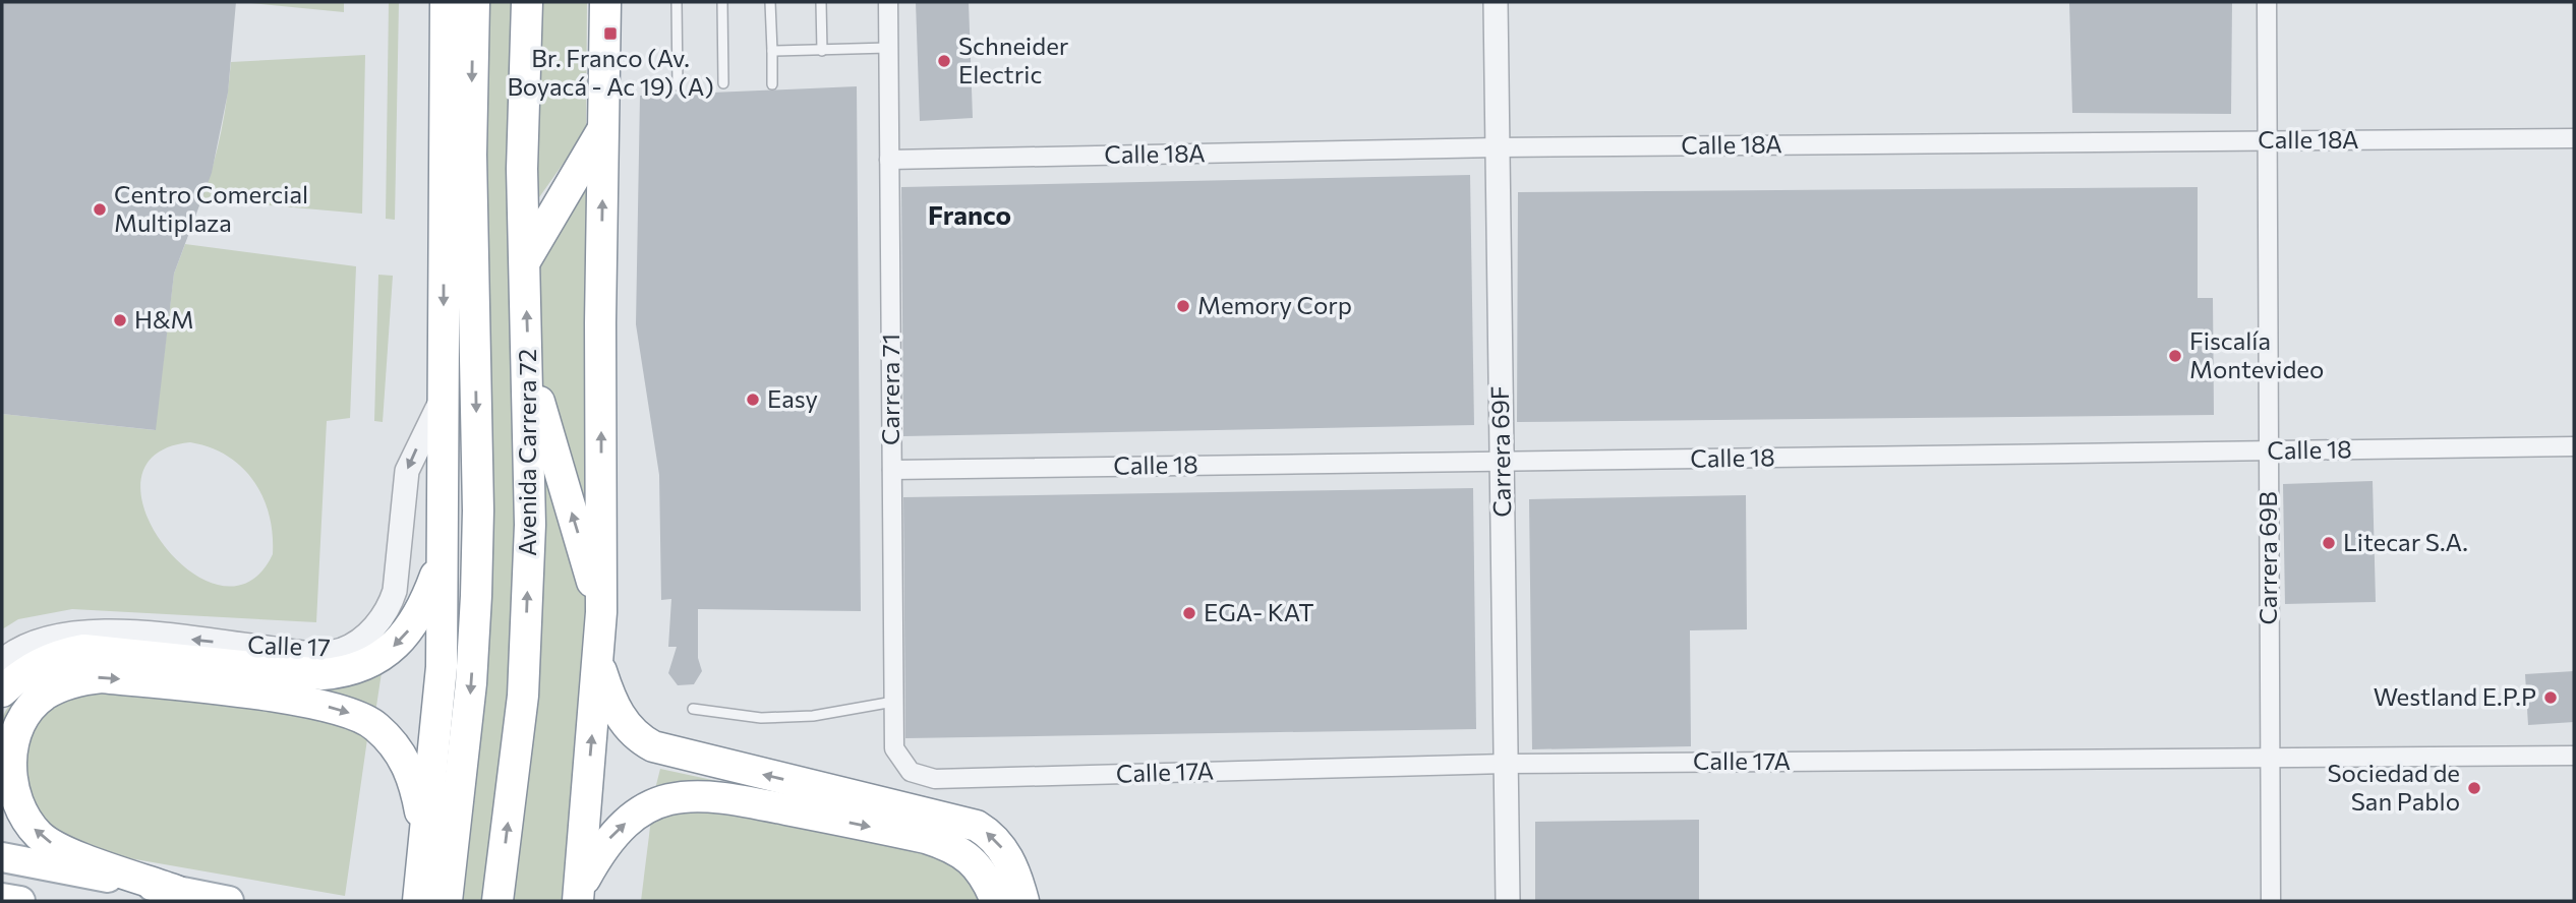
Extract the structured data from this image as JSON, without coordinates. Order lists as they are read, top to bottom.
{
  "streets": {
    "highway": ["Avenida Carrera 72"],
    "street": [
      "Calle 18A",
      "Carrera 71",
      "Calle 18",
      "Carrera 69F",
      "Carrera 69B",
      "Calle 17",
      "Calle 17A"
    ]
  },
  "crossings": [
    ["Calle 18A", "Carrera 71"],
    ["Calle 18A", "Carrera 69F"],
    ["Calle 18A", "Carrera 69B"],
    ["Carrera 71", "Calle 18"],
    ["Carrera 71", "Calle 17A"],
    ["Calle 18", "Carrera 69F"],
    ["Calle 18", "Carrera 69B"],
    ["Carrera 69F", "Calle 17A"],
    ["Carrera 69B", "Calle 17A"]
  ],
  "one_way": ["Calle 17"],
  "districts": ["Franco"],
  "places": {
    "transit": ["Br. Franco (Av. Boyacá - Ac 19) (A)"],
    "other": [
      "Schneider Electric",
      "Centro Comercial Multiplaza",
      "Memory Corp",
      "H&M",
      "Fiscalía Montevideo",
      "Easy",
      "Litecar S.A.",
      "EGA- KAT",
      "Westland E.P.P",
      "Sociedad de San Pablo"
    ]
  }
}
